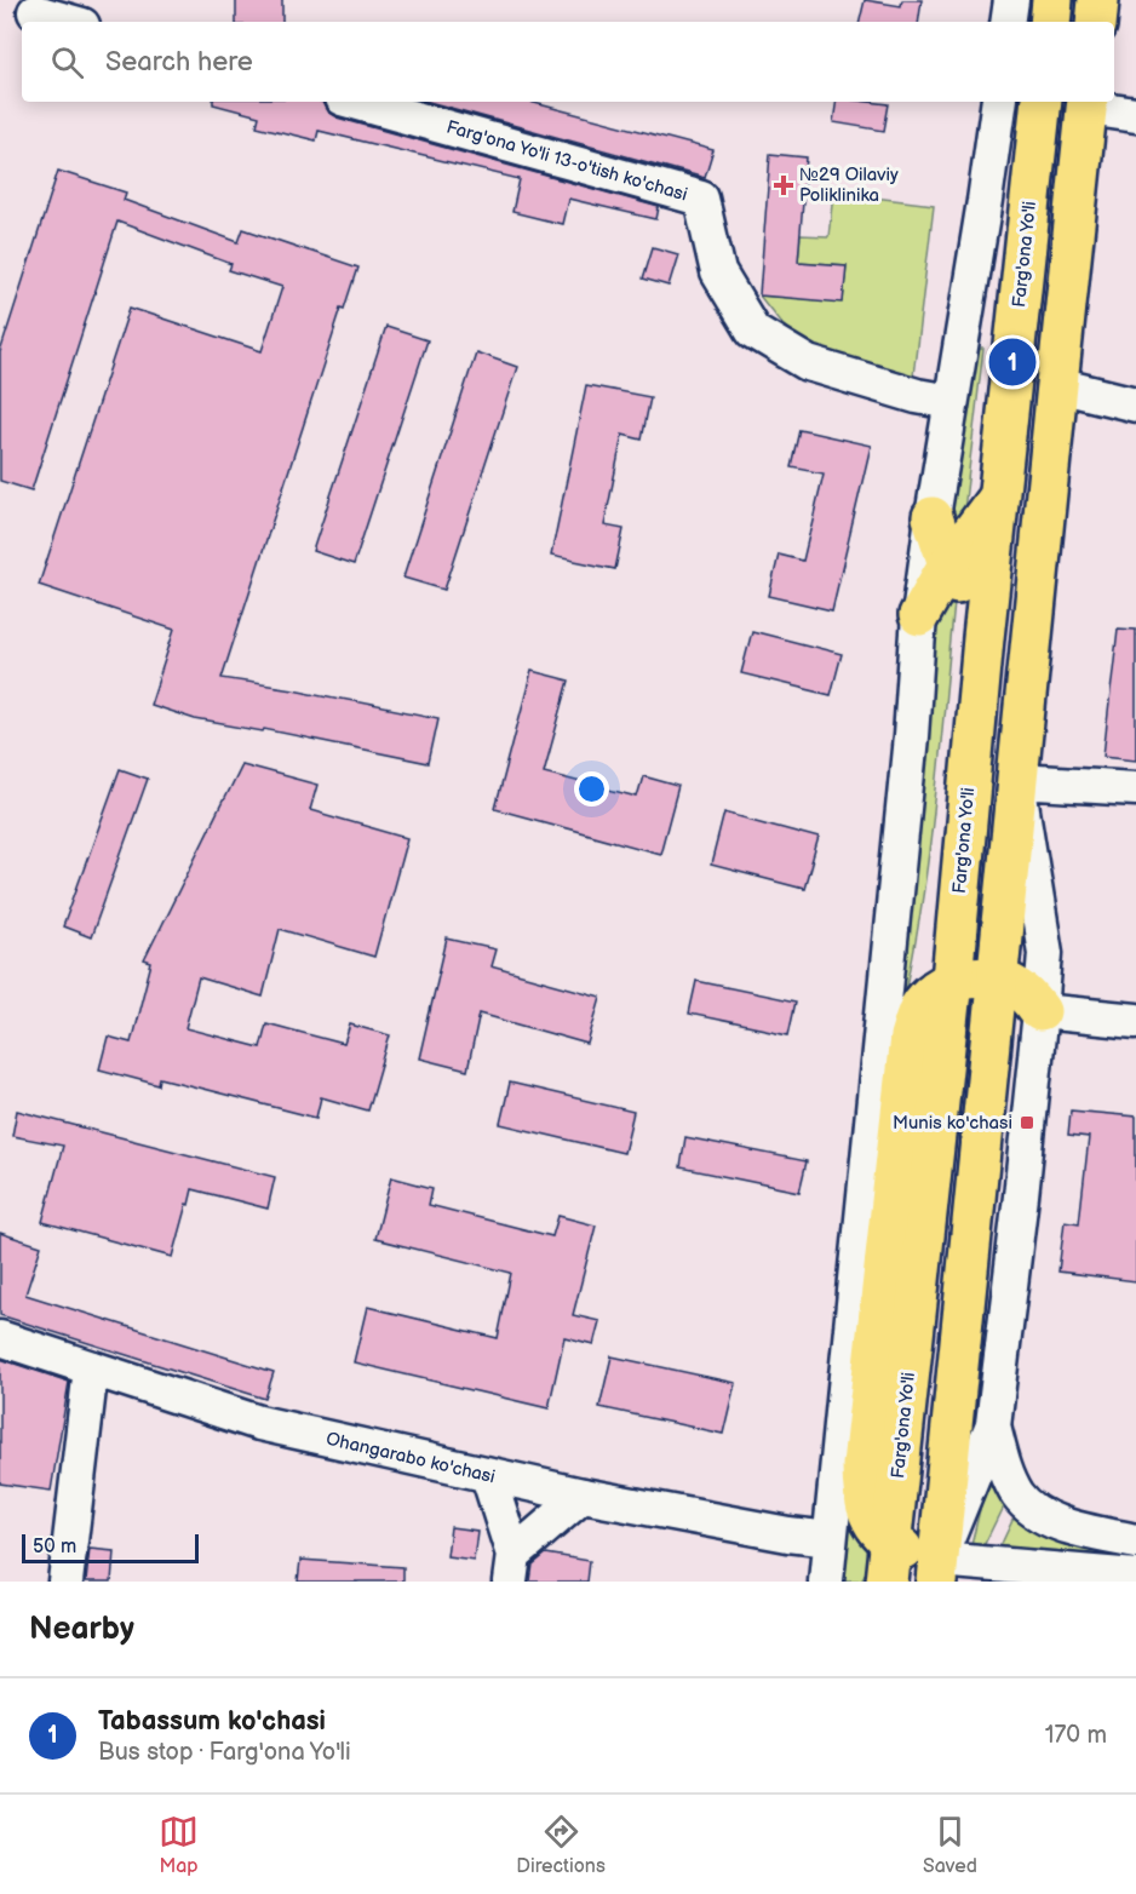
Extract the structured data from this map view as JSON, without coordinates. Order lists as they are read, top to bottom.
{
  "streets": {
    "main road": ["Farg'ona Yo'li"],
    "street": ["Farg'ona Yo'li 13-o'tish ko'chasi", "Ohangarabo ko'chasi"]
  },
  "places": {
    "health": ["№29 Oilaviy Poliklinika"],
    "transit": ["Munis ko'chasi"]
  },
  "scale_bar": "50 m",
  "page": {
    "search": "Search here",
    "pins": "1",
    "scale": "50 m",
    "heading": "Nearby",
    "list": [
      {
        "mark": "1",
        "name": "Tabassum ko'chasi",
        "note": "Bus stop · Farg'ona Yo'li",
        "value": "170 m"
      }
    ],
    "nav": ["Map", "Directions", "Saved"]
  }
}
